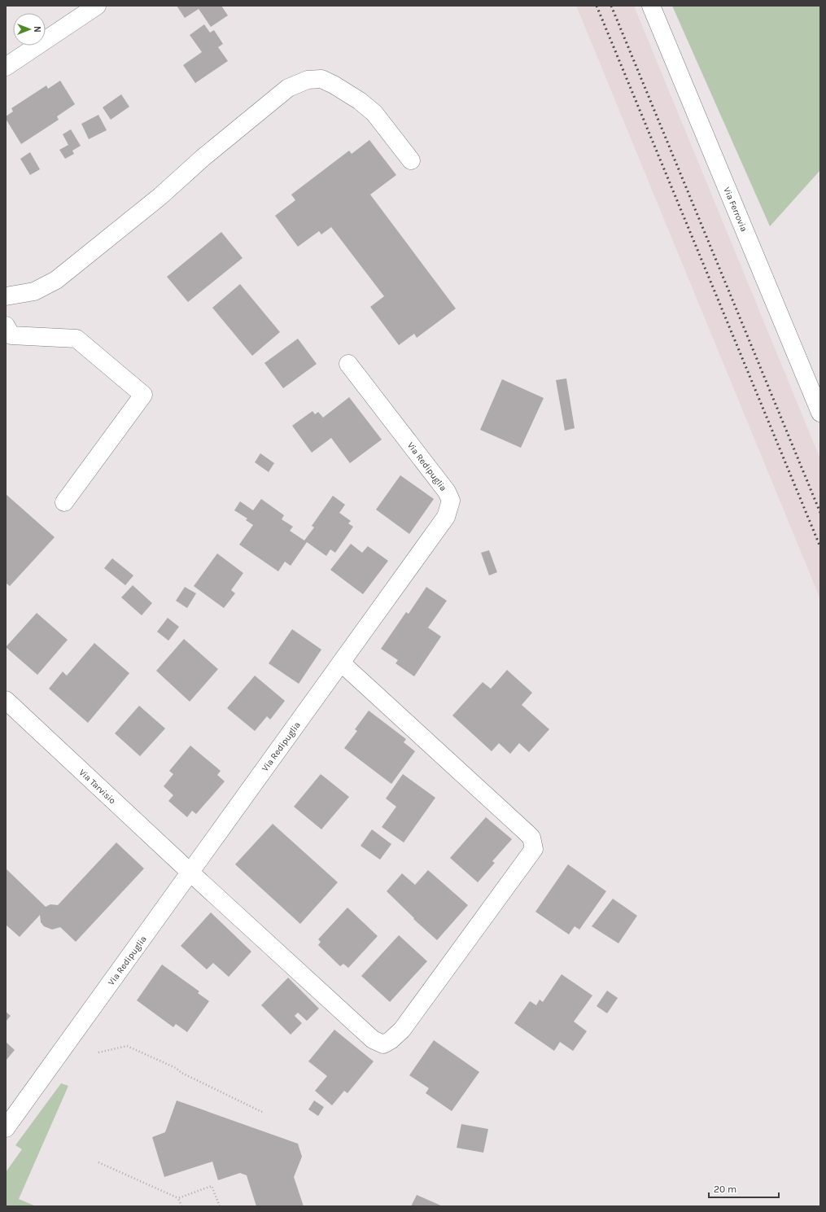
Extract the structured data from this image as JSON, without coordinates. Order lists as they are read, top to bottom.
{
  "streets": {
    "street": ["Via Ferrovia", "Via Redipuglia", "Via Tarvisio"]
  },
  "crossings": [
    ["Via Redipuglia", "Via Tarvisio"]
  ],
  "scale_bar": "20 m",
  "north": "right"
}
